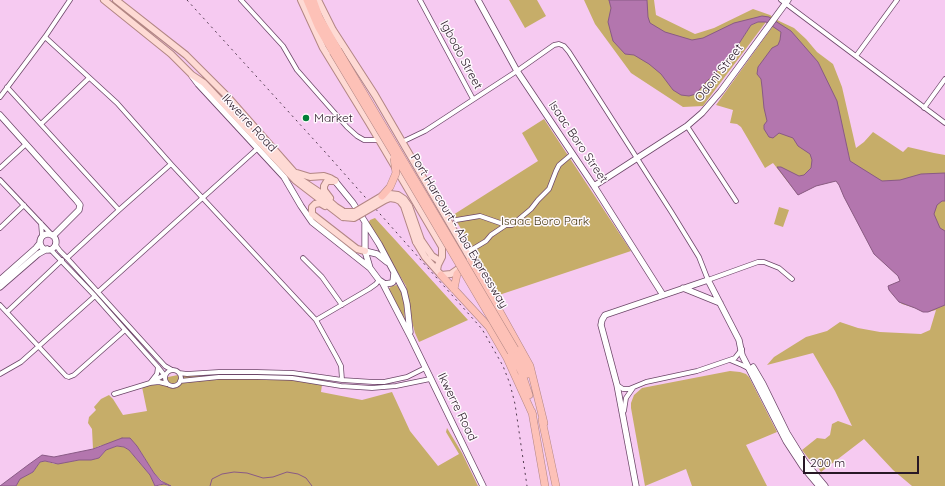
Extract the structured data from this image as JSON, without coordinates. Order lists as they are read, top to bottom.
{
  "streets": {
    "highway": ["Port Harcourt - Aba Expressway"],
    "main road": ["Ikwerre Road"],
    "street": ["Igbodo Street", "Odoni Street", "Isaac Boro Street"]
  },
  "crossings": [
    ["Odoni Street", "Isaac Boro Street"]
  ],
  "parks": ["Isaac Boro Park"],
  "places": ["Market"],
  "scale_bar": "200 m"
}
